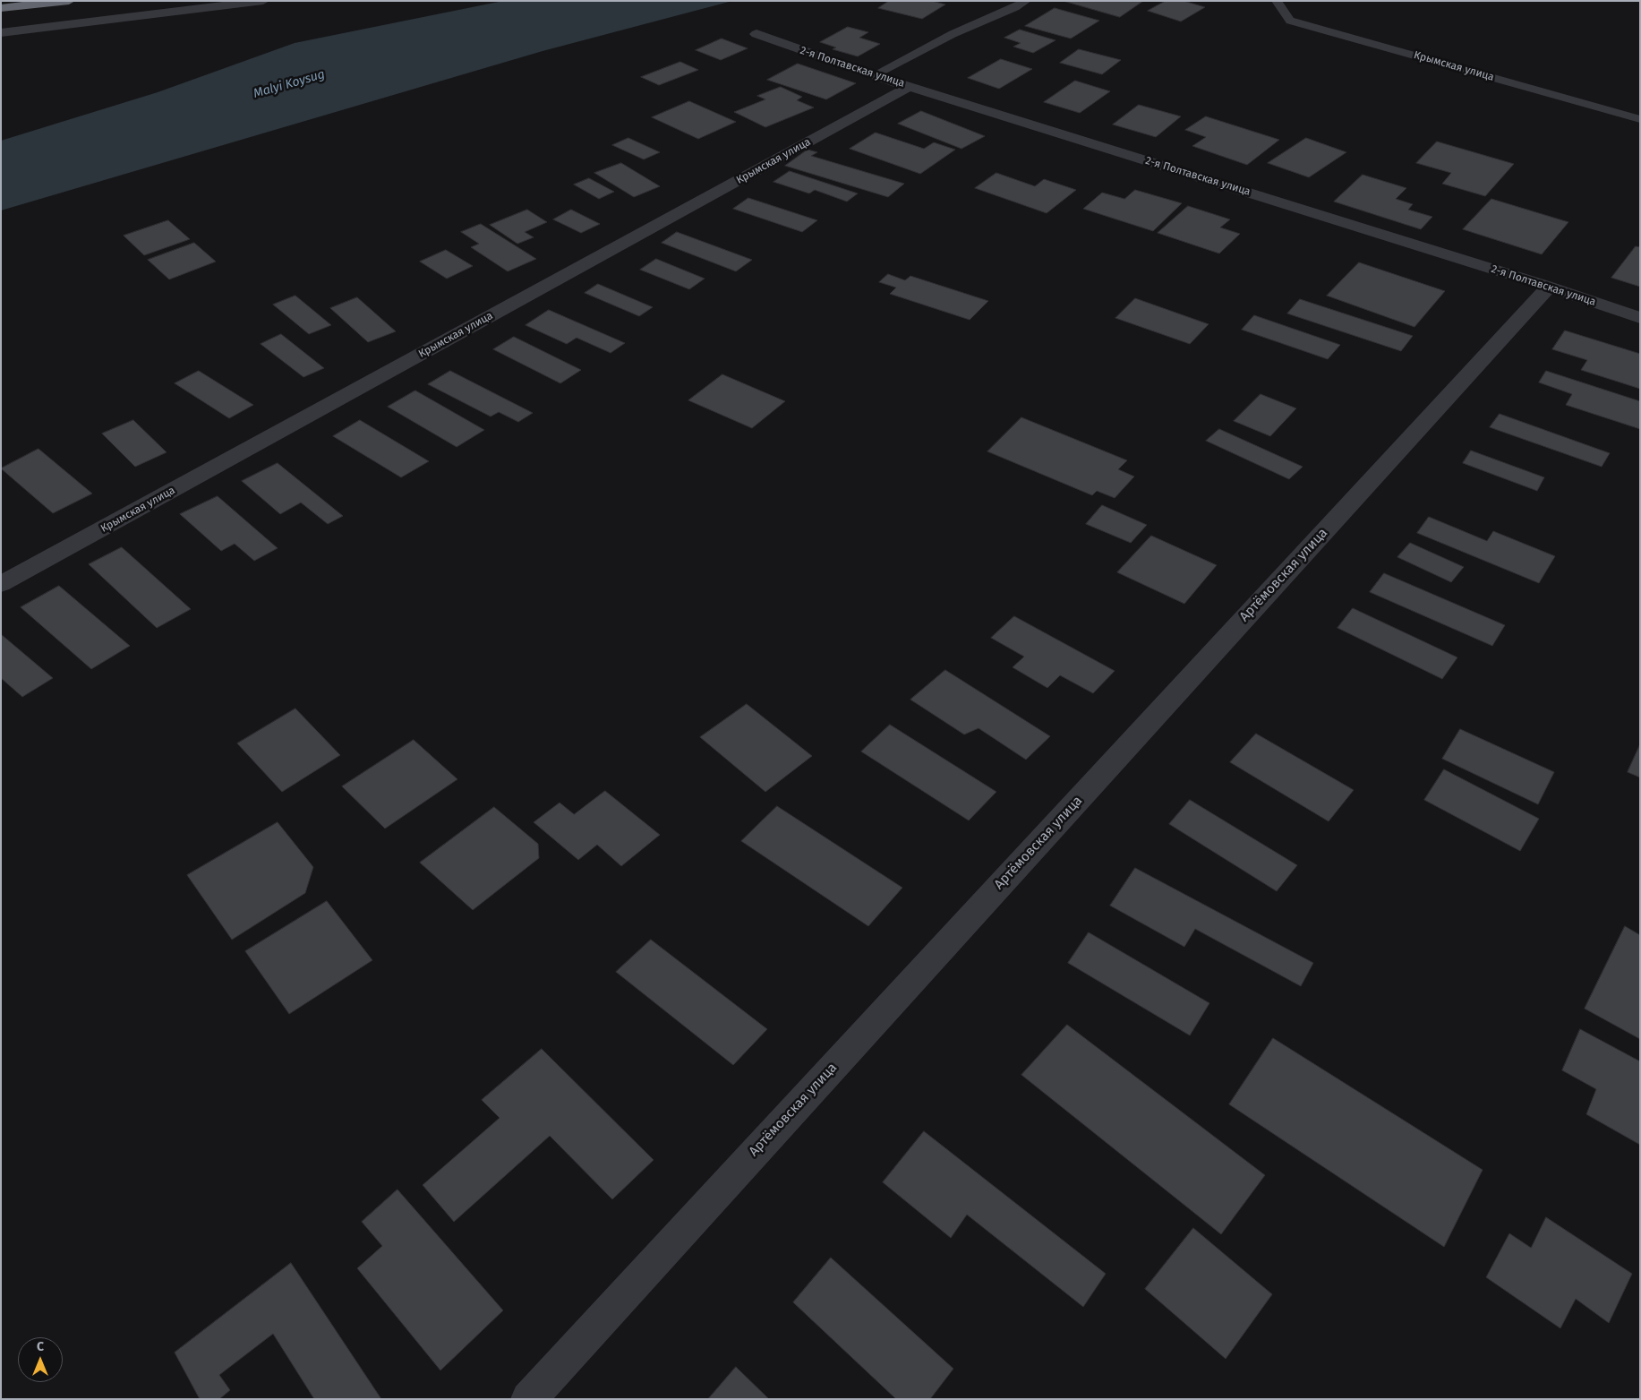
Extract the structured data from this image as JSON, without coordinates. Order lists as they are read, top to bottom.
{
  "streets": {
    "street": ["Крымская улица", "2-я Полтавская улица", "Артёмовская улица"]
  },
  "crossings": [
    ["Крымская улица", "2-я Полтавская улица"],
    ["2-я Полтавская улица", "Артёмовская улица"]
  ],
  "water": ["Malyi Koysug"],
  "north": "top"
}
